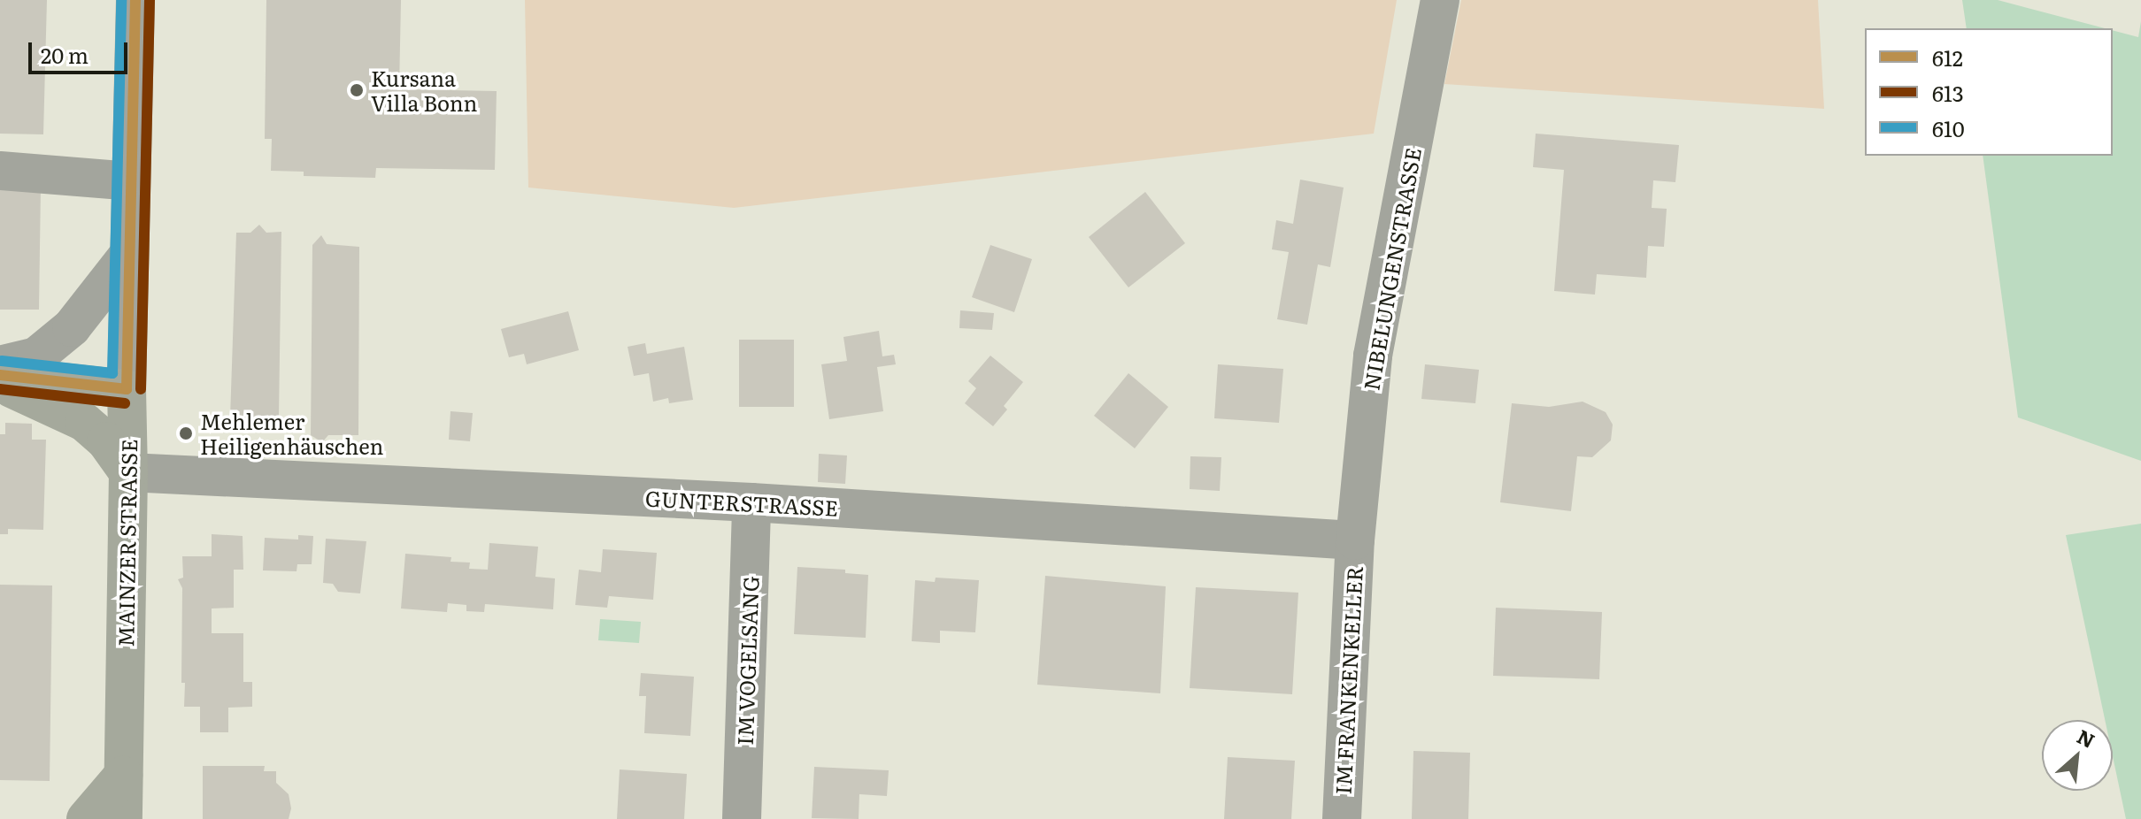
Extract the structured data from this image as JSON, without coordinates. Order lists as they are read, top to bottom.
{
  "streets": {
    "main road": ["MAINZER STRASSE"],
    "street": [
      "NIBELUNGENSTRASSE",
      "GUNTERSTRASSE",
      "IM VOGELSANG",
      "IM FRANKENKELLER"
    ]
  },
  "crossings": [
    ["NIBELUNGENSTRASSE", "GUNTERSTRASSE"],
    ["NIBELUNGENSTRASSE", "IM FRANKENKELLER"],
    ["GUNTERSTRASSE", "MAINZER STRASSE"],
    ["GUNTERSTRASSE", "IM VOGELSANG"],
    ["GUNTERSTRASSE", "IM FRANKENKELLER"]
  ],
  "places": ["Kursana Villa Bonn", "Mehlemer Heiligenhäuschen"],
  "lines": ["transit line 612", "transit line 613", "transit line 610"],
  "legend": ["612", "613", "610"],
  "scale_bar": "20 m",
  "north": "top right"
}
